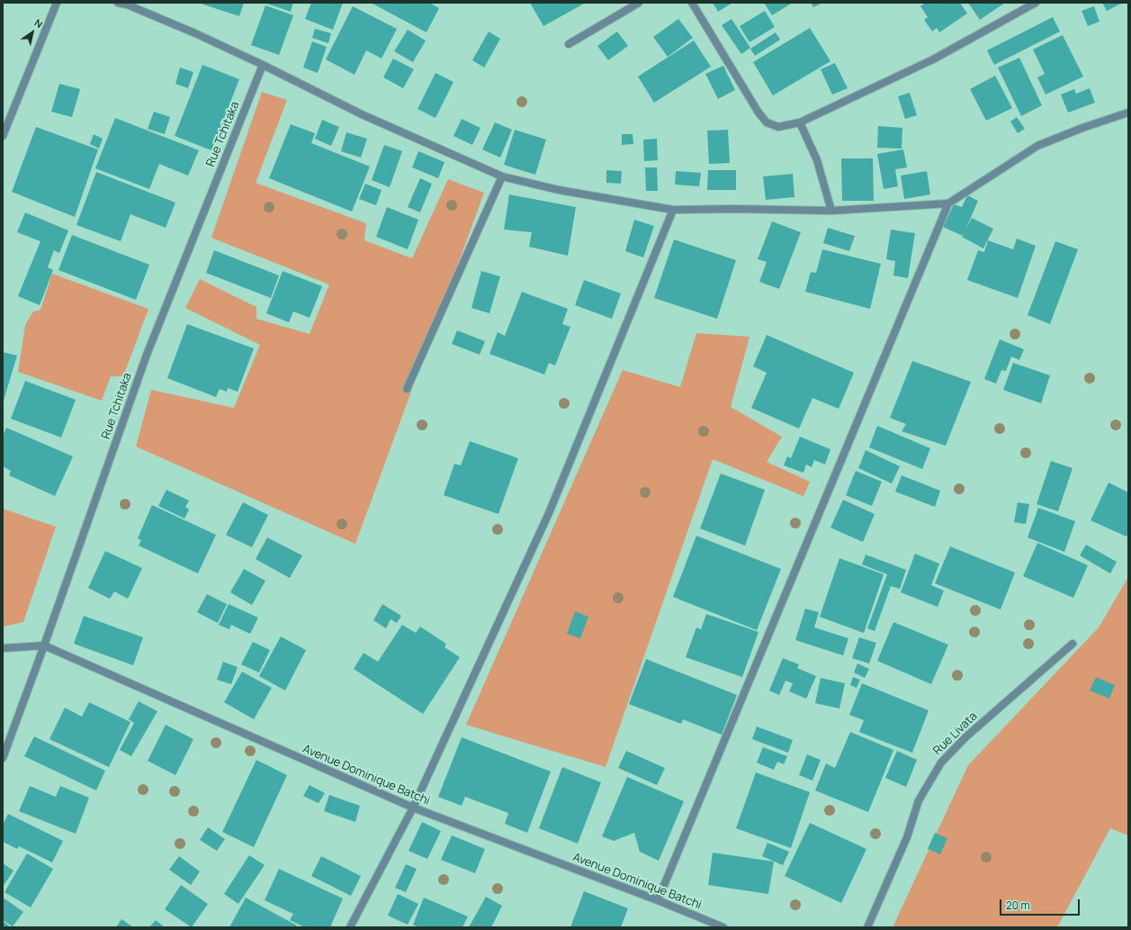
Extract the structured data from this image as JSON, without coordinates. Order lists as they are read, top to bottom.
{
  "streets": {
    "street": ["Rue Tchitaka", "Rue Livata", "Avenue Dominique Batchi"]
  },
  "crossings": [
    ["Rue Tchitaka", "Avenue Dominique Batchi"]
  ],
  "scale_bar": "20 m",
  "north": "top right"
}
